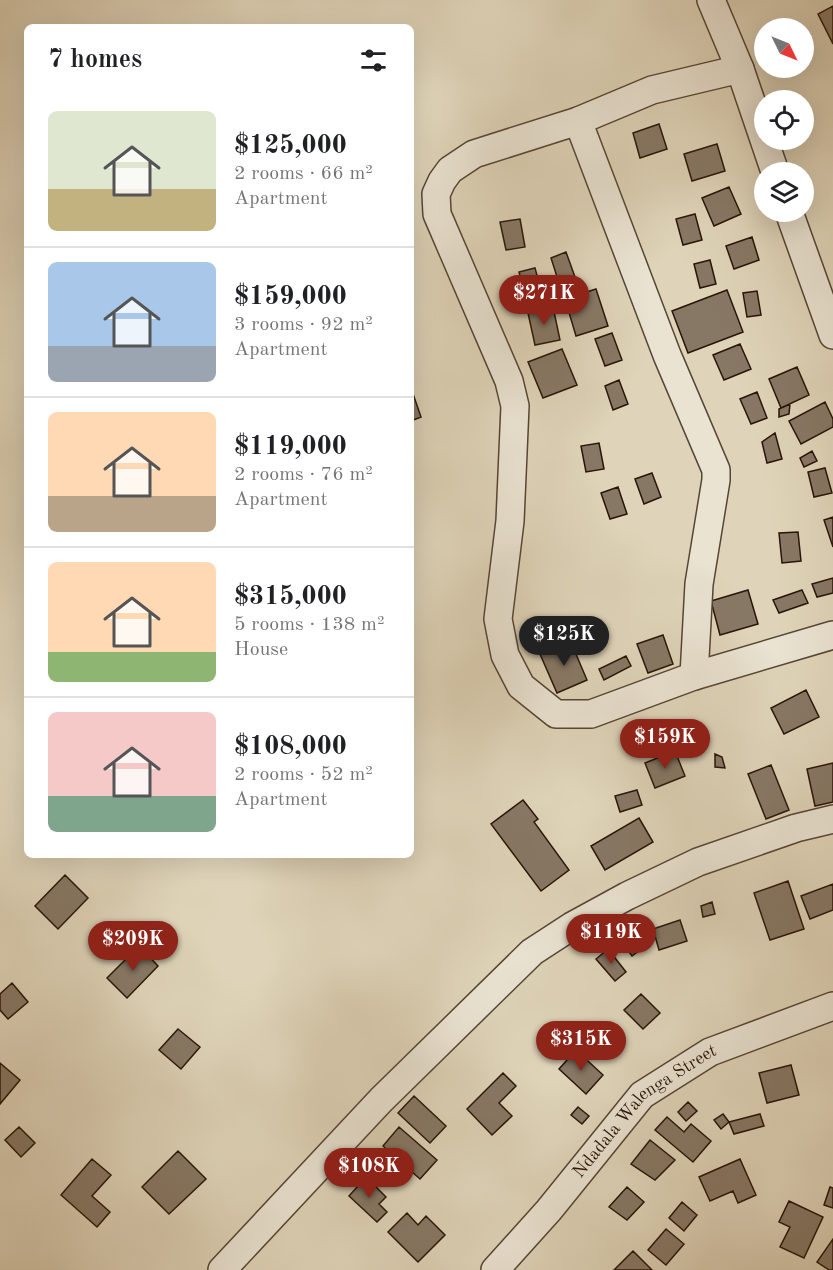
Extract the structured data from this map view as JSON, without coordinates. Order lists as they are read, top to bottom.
{
  "streets": {
    "street": ["Ndadala Walenga Street"]
  },
  "north": "bottom right",
  "page": {
    "heading": "7 homes",
    "list": [
      {
        "name": "$125,000",
        "note": "2 rooms · 66 m² · Apartment"
      },
      {
        "name": "$159,000",
        "note": "3 rooms · 92 m² · Apartment"
      },
      {
        "name": "$119,000",
        "note": "2 rooms · 76 m² · Apartment"
      },
      {
        "name": "$315,000",
        "note": "5 rooms · 138 m² · House"
      },
      {
        "name": "$108,000",
        "note": "2 rooms · 52 m² · Apartment"
      }
    ],
    "price": [
      "$271K",
      "$125K",
      "$159K",
      "$119K",
      "$209K",
      "$315K",
      "$108K"
    ]
  }
}
